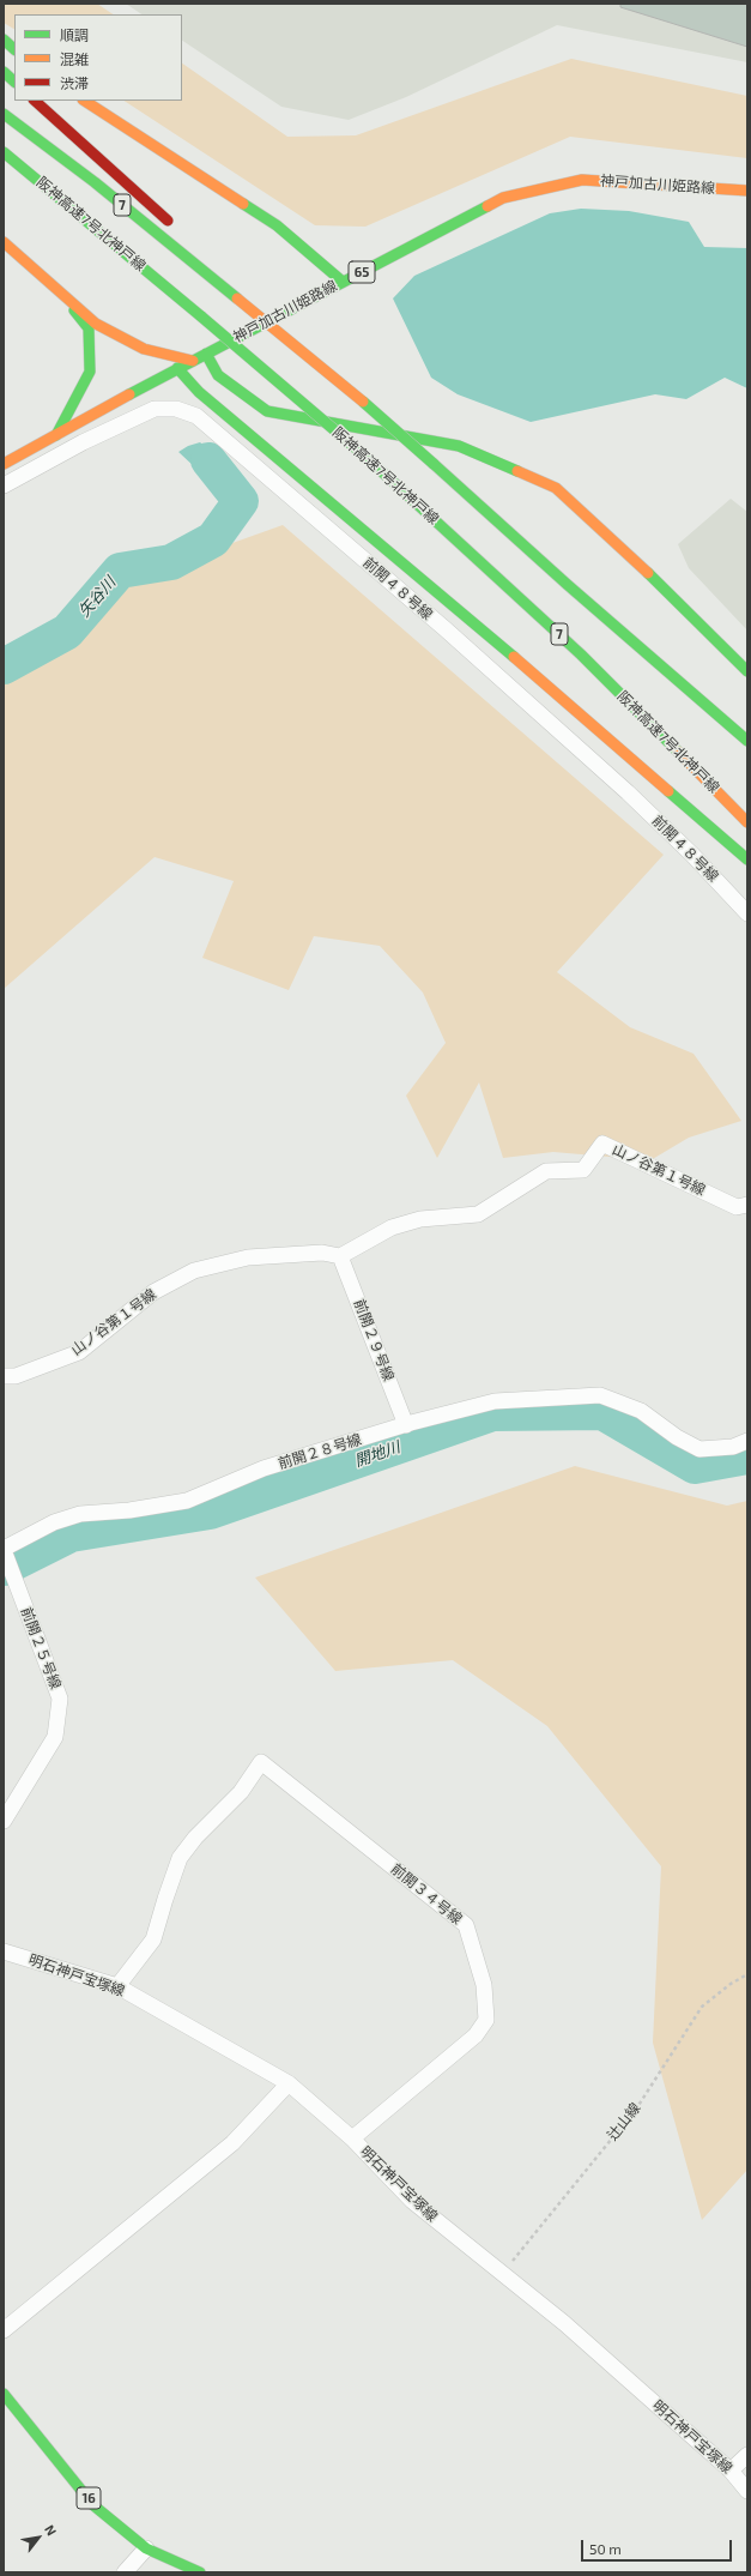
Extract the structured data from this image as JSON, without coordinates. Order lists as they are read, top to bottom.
{
  "streets": {
    "main road": [
      "神戸加古川姫路線",
      "7",
      "阪神高速7号北神戸線",
      "65",
      "16"
    ],
    "street": [
      "前開４８号線",
      "山ノ谷第１号線",
      "前開２９号線",
      "前開２８号線",
      "前開２５号線",
      "前開３４号線",
      "明石神戸宝塚線"
    ],
    "path": ["辻山線"]
  },
  "crossings": [
    ["山ノ谷第１号線", "前開２９号線"],
    ["前開２９号線", "前開２８号線"],
    ["前開２８号線", "前開２５号線"],
    ["前開３４号線", "明石神戸宝塚線"],
    ["明石神戸宝塚線", "辻山線"]
  ],
  "water": ["矢谷川", "開地川"],
  "legend": ["順調", "混雑", "渋滞"],
  "scale_bar": "50 m",
  "north": "top right"
}
